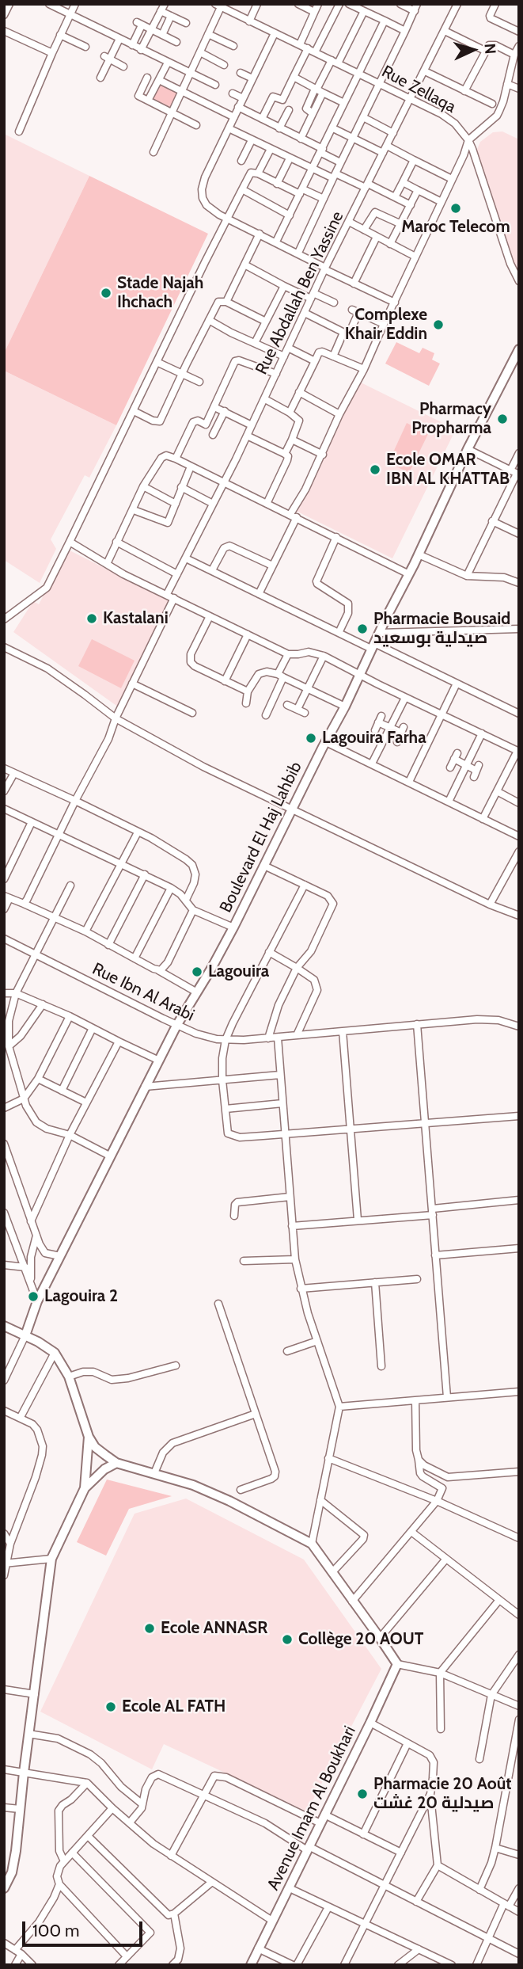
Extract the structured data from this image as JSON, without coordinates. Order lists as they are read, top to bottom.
{
  "streets": {
    "street": [
      "Rue Zellaqa",
      "Rue Abdallah Ben Yassine",
      "Boulevard El Haj Lahbib",
      "Rue Ibn Al Arabi",
      "Avenue Imam Al Boukhari"
    ]
  },
  "crossings": [
    ["Rue Zellaqa", "Rue Abdallah Ben Yassine"],
    ["Boulevard El Haj Lahbib", "Rue Ibn Al Arabi"]
  ],
  "places": [
    "Maroc Telecom",
    "Stade Najah Ihchach",
    "Complexe Khair Eddin",
    "Pharmacy Propharma",
    "Ecole OMAR IBN AL KHATTAB",
    "Kastalani",
    "Pharmacie Bousaid صيدلية بوسعيد",
    "Lagouira Farha",
    "Lagouira",
    "Lagouira 2",
    "Ecole ANNASR",
    "Collège 20 AOUT",
    "Ecole AL FATH",
    "Pharmacie 20 Août صيدلية 20 غشت"
  ],
  "scale_bar": "100 m",
  "north": "right"
}
